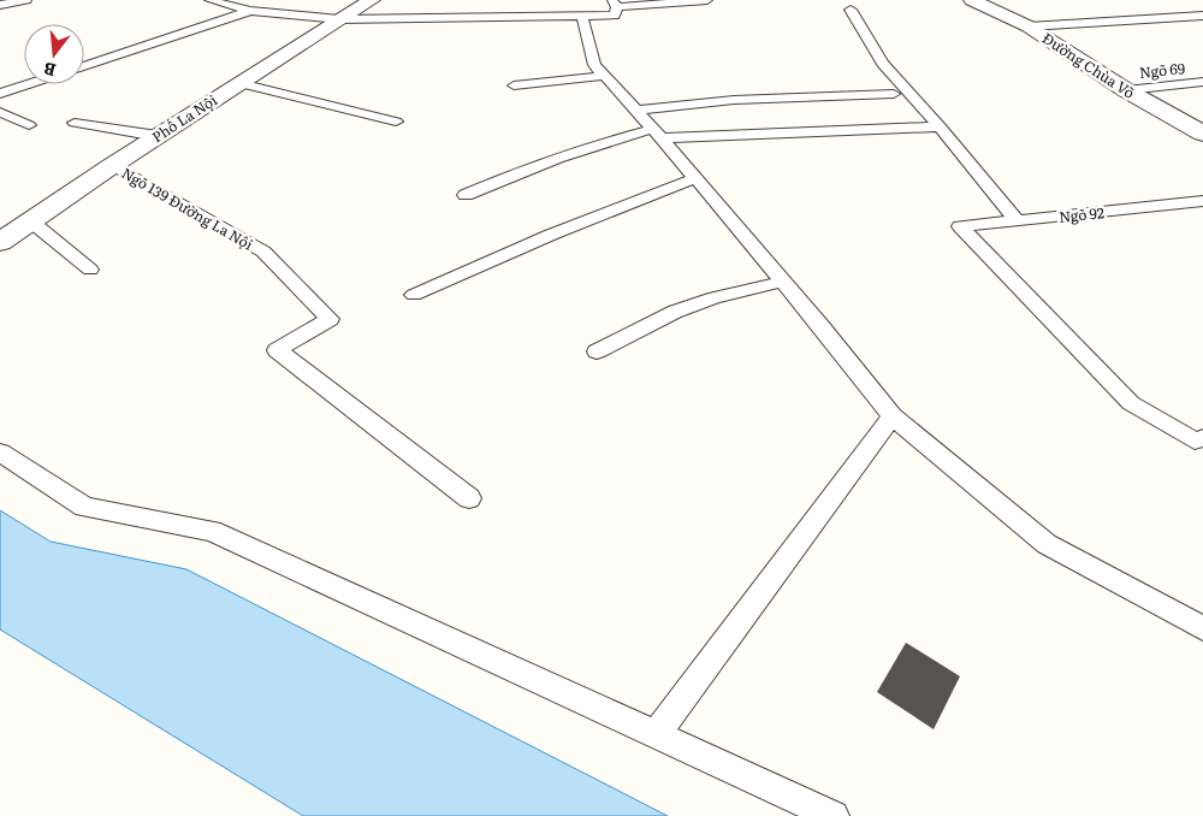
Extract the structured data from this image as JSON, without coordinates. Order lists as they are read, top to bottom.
{
  "streets": {
    "street": ["Đường Chùa Võ", "Phố La Nội"],
    "lane": ["Ngõ 69", "Ngõ 139 Đường La Nội", "Ngõ 92"]
  },
  "crossings": [
    ["Đường Chùa Võ", "Ngõ 69"],
    ["Phố La Nội", "Ngõ 139 Đường La Nội"]
  ],
  "north": "bottom"
}
